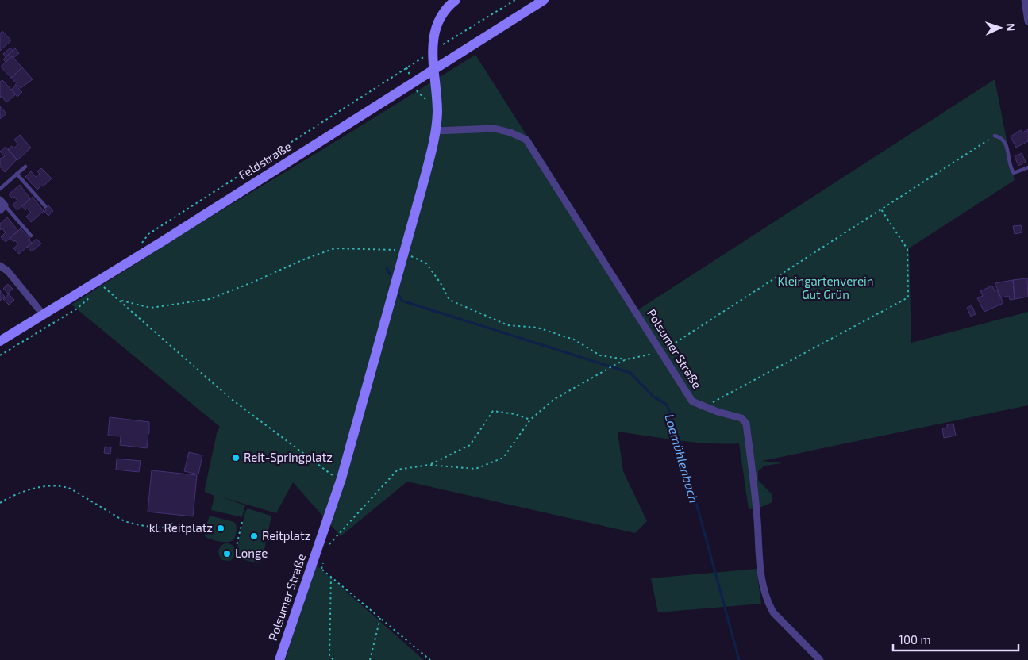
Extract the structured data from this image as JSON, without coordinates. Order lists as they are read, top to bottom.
{
  "streets": {
    "street": ["Feldstraße", "Polsumer Straße"]
  },
  "crossings": [
    ["Feldstraße", "Polsumer Straße"]
  ],
  "water": ["Loemühlenbach"],
  "parks": ["Kleingartenverein Gut Grün"],
  "places": [
    "Reit-Springplatz",
    "kl. Reitplatz",
    "Reitplatz",
    "Longe"
  ],
  "scale_bar": "100 m",
  "north": "right"
}
